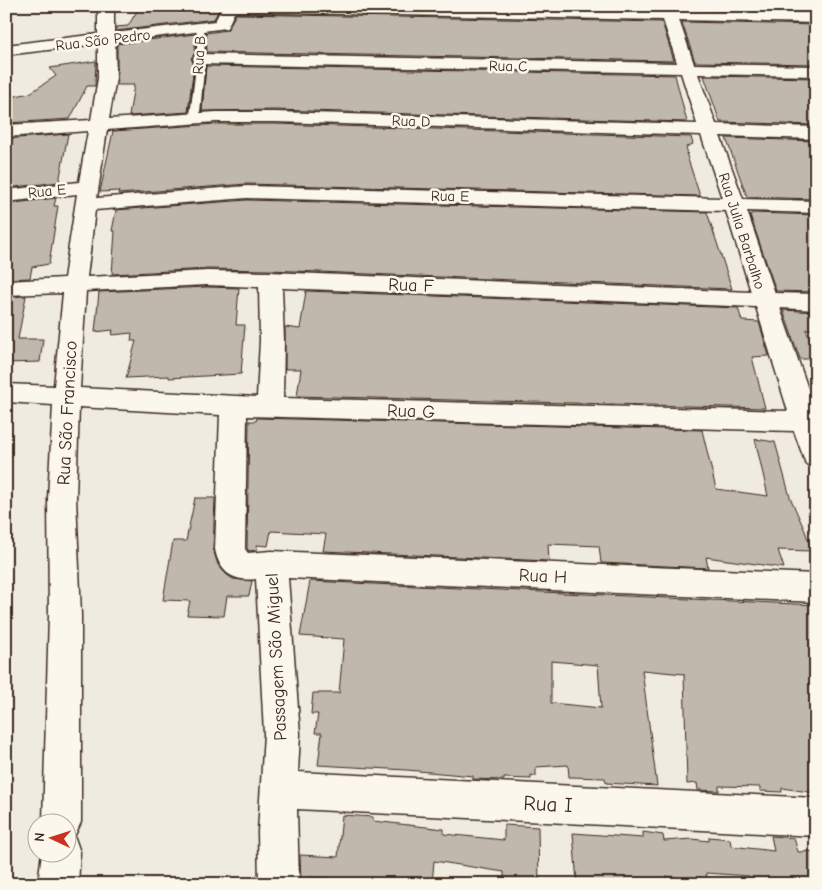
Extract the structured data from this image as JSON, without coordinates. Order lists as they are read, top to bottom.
{
  "streets": {
    "street": [
      "Rua São Pedro",
      "Rua B",
      "Rua C",
      "Rua D",
      "Rua E",
      "Rua Julia Barbalho",
      "Rua F",
      "Rua G",
      "Rua São Francisco",
      "Rua H",
      "Passagem São Miguel",
      "Rua I"
    ]
  },
  "crossings": [
    ["Rua São Pedro", "Rua B"],
    ["Rua São Pedro", "Rua São Francisco"],
    ["Rua B", "Rua C"],
    ["Rua B", "Rua D"],
    ["Rua B", "Rua Julia Barbalho"],
    ["Rua C", "Rua Julia Barbalho"],
    ["Rua D", "Rua Julia Barbalho"],
    ["Rua D", "Rua São Francisco"],
    ["Rua E", "Rua Julia Barbalho"],
    ["Rua E", "Rua São Francisco"],
    ["Rua Julia Barbalho", "Rua F"],
    ["Rua Julia Barbalho", "Rua G"],
    ["Rua F", "Rua São Francisco"],
    ["Rua G", "Rua São Francisco"],
    ["Rua G", "Passagem São Miguel"],
    ["Rua H", "Passagem São Miguel"],
    ["Passagem São Miguel", "Rua I"]
  ],
  "north": "left"
}
